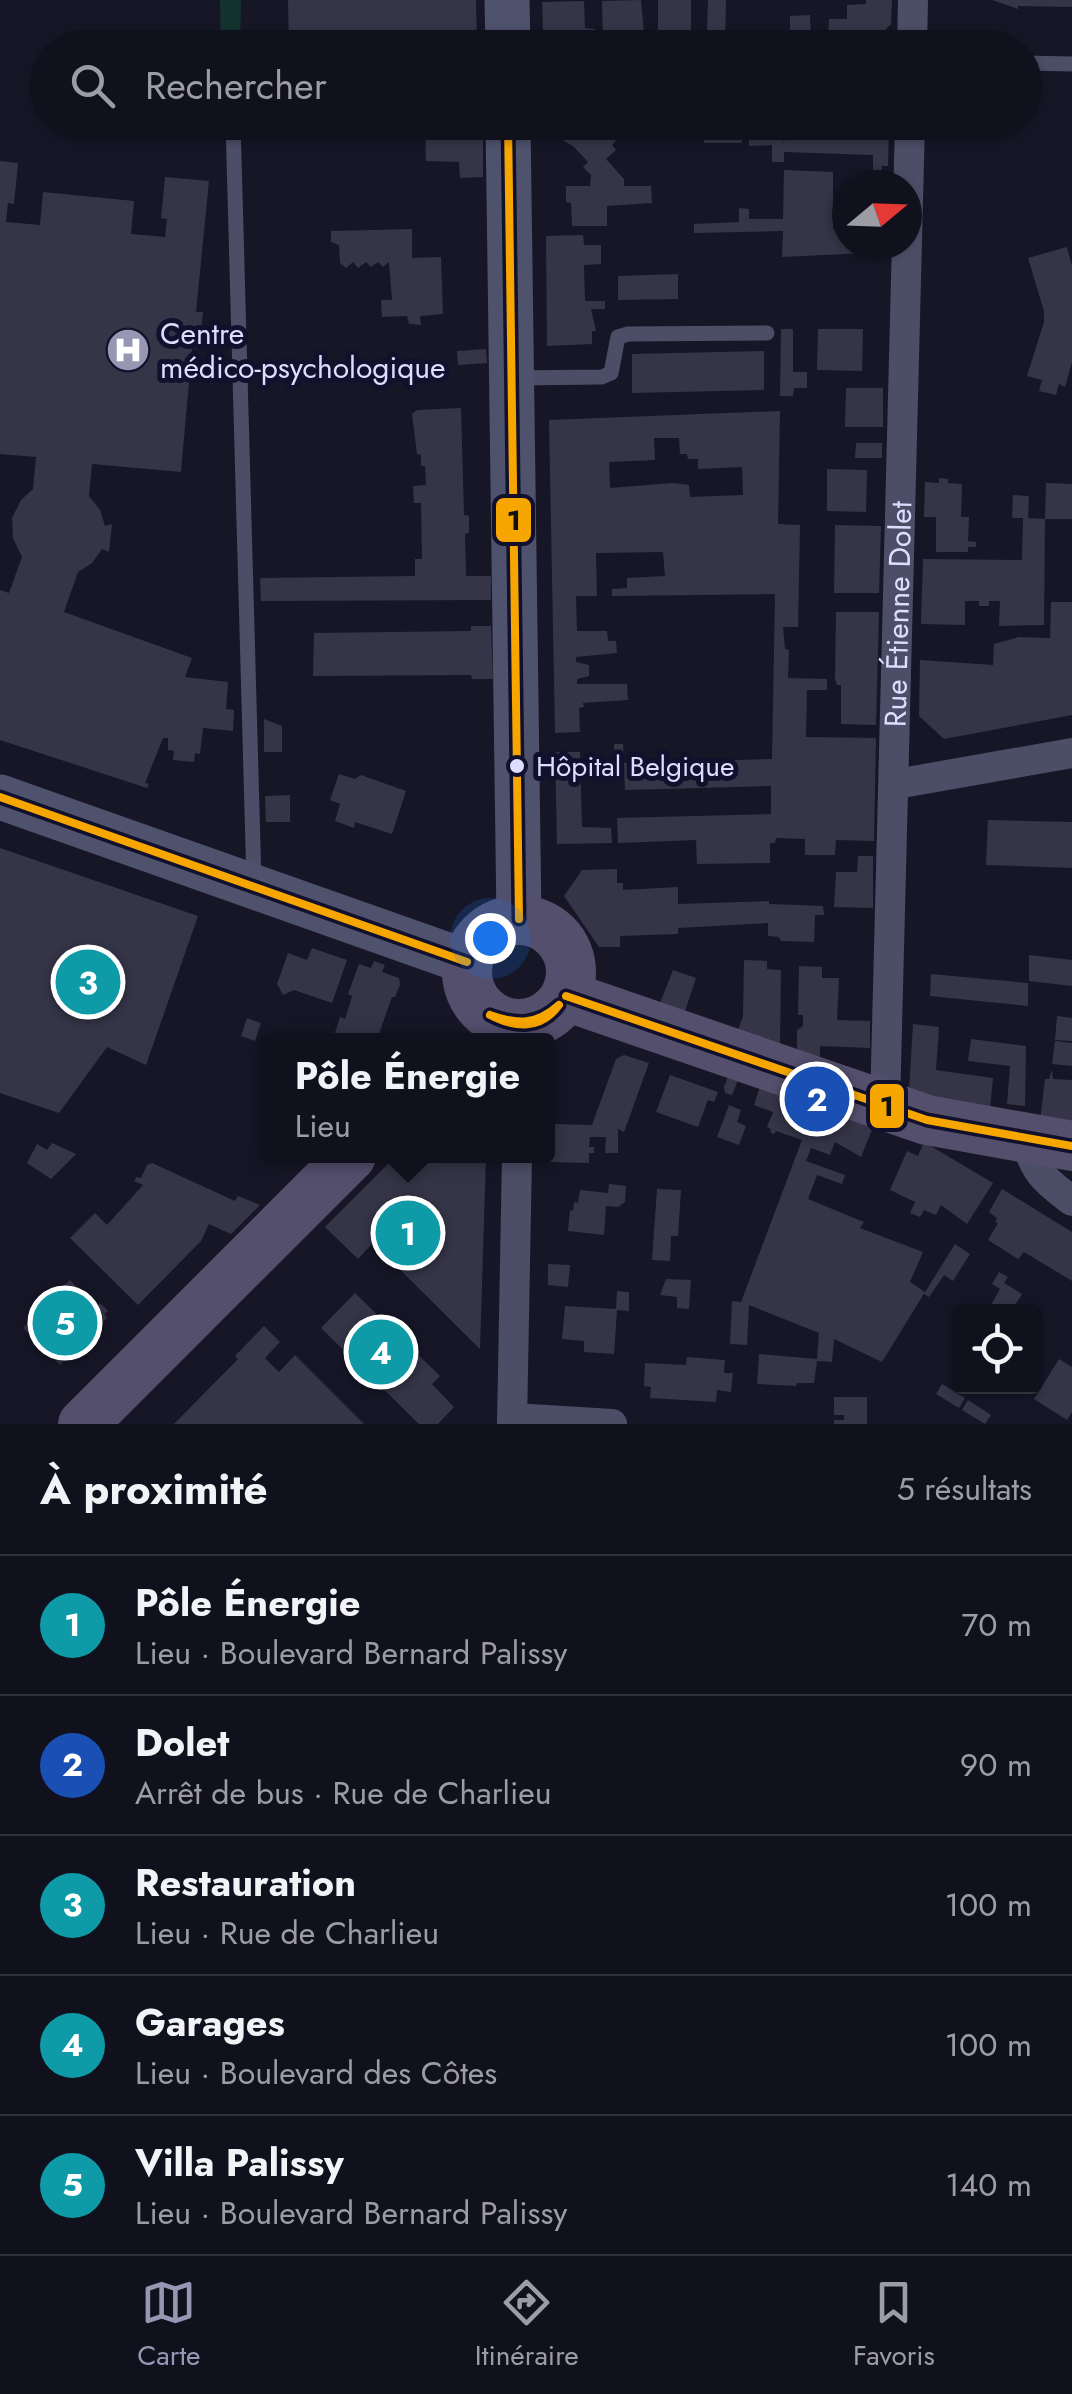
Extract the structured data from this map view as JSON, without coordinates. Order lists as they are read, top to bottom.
{
  "streets": {
    "street": ["Rue Étienne Dolet"]
  },
  "places": {
    "hospital": ["Centre médico-psychologique"],
    "other": ["Hôpital Belgique"]
  },
  "lines": ["transit line 1"],
  "north": "right",
  "page": {
    "search": "Rechercher",
    "pins": [
      "3",
      "2",
      "1",
      "5",
      "4"
    ],
    "popup": ["Pôle Énergie", "Lieu"],
    "heading": ["À proximité", "5 résultats"],
    "list": [
      {
        "mark": "1",
        "name": "Pôle Énergie",
        "note": "Lieu · Boulevard Bernard Palissy",
        "value": "70 m"
      },
      {
        "mark": "2",
        "name": "Dolet",
        "note": "Arrêt de bus · Rue de Charlieu",
        "value": "90 m"
      },
      {
        "mark": "3",
        "name": "Restauration",
        "note": "Lieu · Rue de Charlieu",
        "value": "100 m"
      },
      {
        "mark": "4",
        "name": "Garages",
        "note": "Lieu · Boulevard des Côtes",
        "value": "100 m"
      },
      {
        "mark": "5",
        "name": "Villa Palissy",
        "note": "Lieu · Boulevard Bernard Palissy",
        "value": "140 m"
      }
    ],
    "nav": ["Carte", "Itinéraire", "Favoris"]
  }
}
